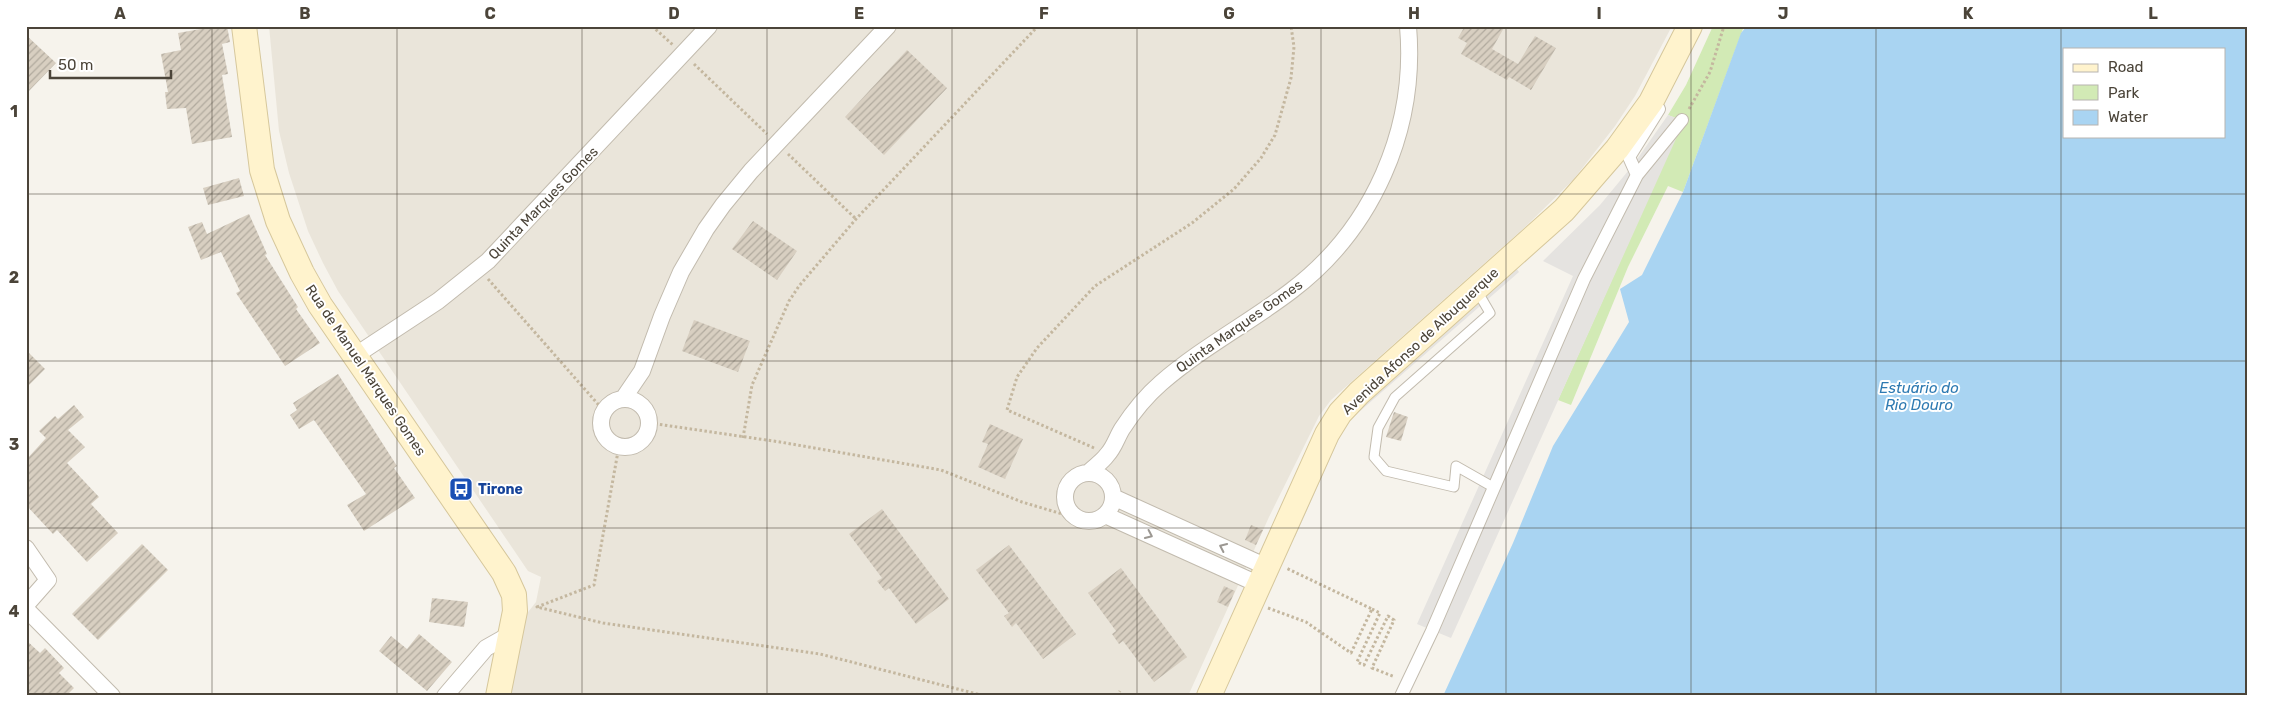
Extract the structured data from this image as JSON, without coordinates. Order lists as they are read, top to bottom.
{
  "streets": {
    "main road": ["Avenida Afonso de Albuquerque", "Rua de Manuel Marques Gomes"],
    "street": ["Quinta Marques Gomes"]
  },
  "crossings": [
    ["Quinta Marques Gomes", "Rua de Manuel Marques Gomes"]
  ],
  "water": ["Estuário do Rio Douro"],
  "places": {
    "bus stop": ["Tirone"]
  },
  "legend": ["Road", "Park", "Water"],
  "scale_bar": "50 m",
  "grid": {
    "columns": [
      "A",
      "B",
      "C",
      "D",
      "E",
      "F",
      "G",
      "H",
      "I",
      "J",
      "K",
      "L"
    ],
    "rows": [
      "1",
      "2",
      "3",
      "4"
    ]
  }
}
